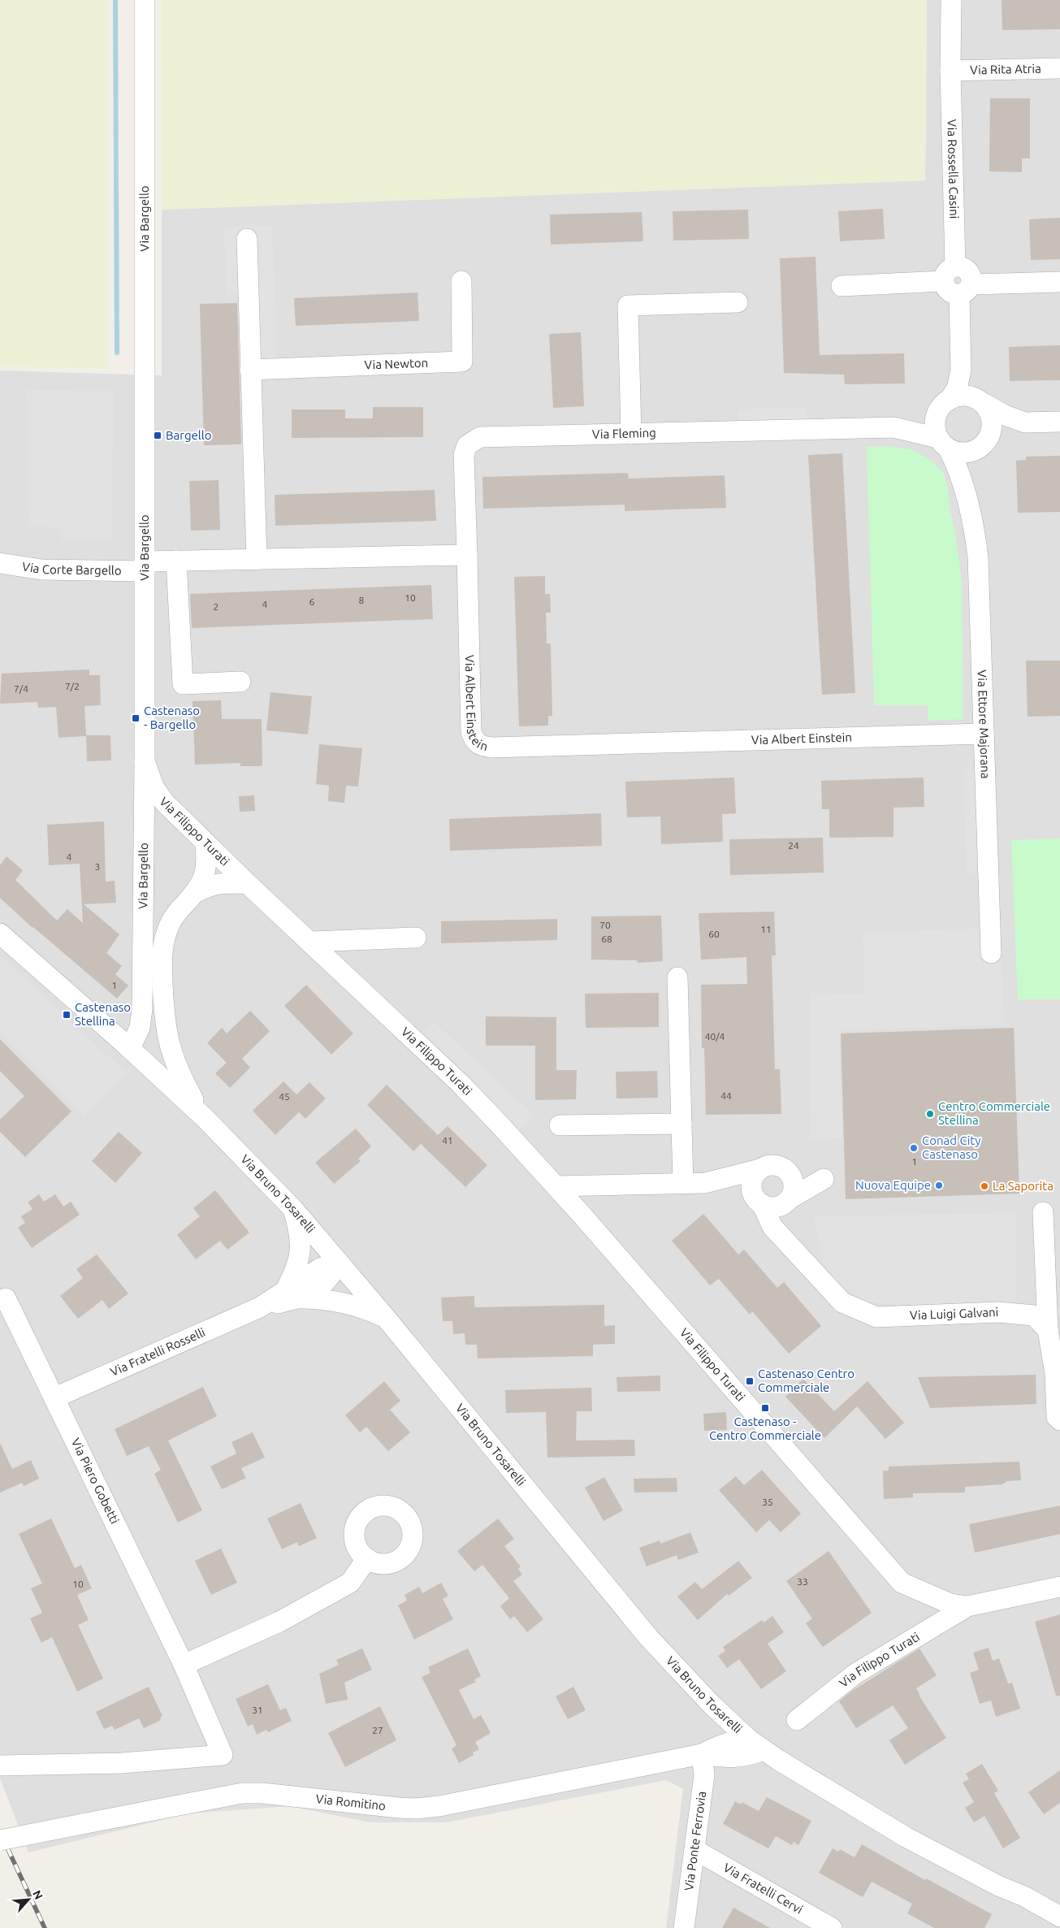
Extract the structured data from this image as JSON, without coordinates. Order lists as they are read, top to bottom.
{
  "streets": {
    "street": [
      "Via Rita Atria",
      "Via Rossella Casini",
      "Via Bargello",
      "Via Newton",
      "Via Fleming",
      "Via Corte Bargello",
      "Via Albert Einstein",
      "Via Ettore Majorana",
      "Via Filippo Turati",
      "Via Bruno Tosarelli",
      "Via Luigi Galvani",
      "Via Fratelli Rosselli",
      "Via Piero Gobetti",
      "Via Romitino",
      "Via Ponte Ferrovia",
      "Via Fratelli Cervi"
    ]
  },
  "crossings": [
    ["Via Rita Atria", "Via Rossella Casini"],
    ["Via Bargello", "Via Corte Bargello"],
    ["Via Bargello", "Via Filippo Turati"],
    ["Via Bargello", "Via Bruno Tosarelli"],
    ["Via Fleming", "Via Albert Einstein"],
    ["Via Fleming", "Via Ettore Majorana"],
    ["Via Albert Einstein", "Via Ettore Majorana"],
    ["Via Bruno Tosarelli", "Via Fratelli Rosselli"],
    ["Via Bruno Tosarelli", "Via Romitino"],
    ["Via Fratelli Rosselli", "Via Piero Gobetti"],
    ["Via Romitino", "Via Ponte Ferrovia"],
    ["Via Ponte Ferrovia", "Via Fratelli Cervi"]
  ],
  "places": {
    "transit": [
      "Bargello",
      "Castenaso - Bargello",
      "Castenaso Stellina",
      "Castenaso Centro Commerciale",
      "Castenaso - Centro Commerciale"
    ],
    "other": [
      "Centro Commerciale Stellina",
      "Conad City Castenaso",
      "Nuova Equipe",
      "La Saporita"
    ]
  },
  "house_numbers": [
    "10",
    "8",
    "6",
    "4",
    "2",
    "7/2",
    "7/4",
    "24",
    "4",
    "3",
    "70",
    "11",
    "60",
    "68",
    "1",
    "40/4",
    "44",
    "45",
    "41",
    "1",
    "35",
    "33",
    "10",
    "31",
    "27"
  ],
  "north": "top right"
}
